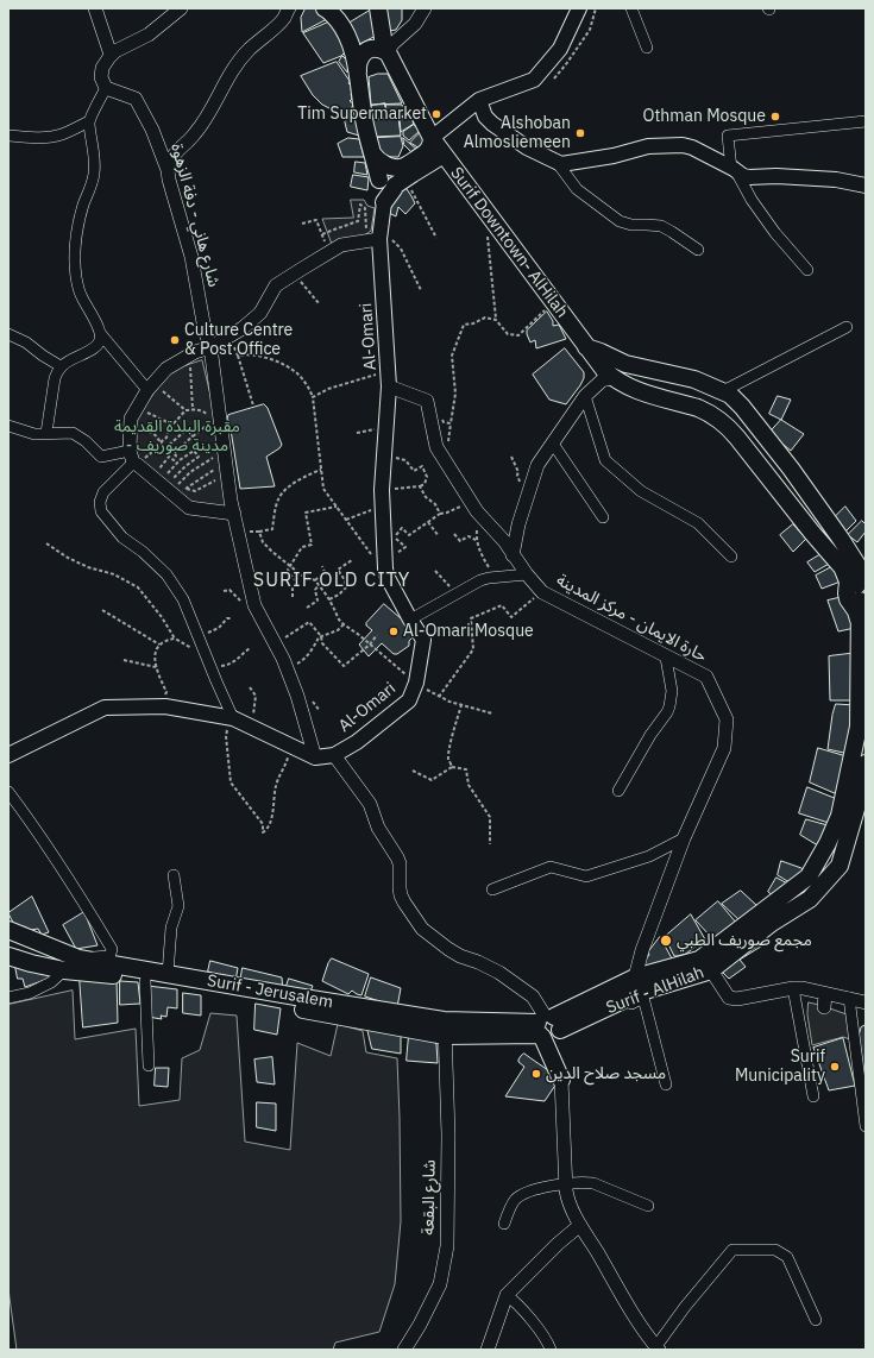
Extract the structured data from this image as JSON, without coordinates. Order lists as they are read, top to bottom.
{
  "streets": {
    "main road": [
      "Surif Downtown- AlHilah",
      "Al-Omari",
      "Surif - AlHilah",
      "Surif - Jerusalem"
    ],
    "street": ["شارع هاني - دفة الزهوة", "حارة الايمان - مركز المدينة", "شارع البقعة"]
  },
  "crossings": [
    ["شارع هاني - دفة الزهوة", "Al-Omari"],
    ["Surif Downtown- AlHilah", "Surif - AlHilah"],
    ["Al-Omari", "حارة الايمان - مركز المدينة"],
    ["حارة الايمان - مركز المدينة", "Surif - AlHilah"],
    ["Surif - AlHilah", "Surif - Jerusalem"],
    ["Surif - Jerusalem", "شارع البقعة"]
  ],
  "districts": ["SURIF OLD CITY"],
  "parks": ["مقبرة البلدة القديمة - مدينة صوريف"],
  "places": [
    "Tim Supermarket",
    "Othman Mosque",
    "Alshoban Almosliemeen",
    "Culture Centre & Post Office",
    "Al-Omari Mosque",
    "مجمع صوريف الطبي",
    "Surif Municipality",
    "مسجد صلاح الدين"
  ]
}
